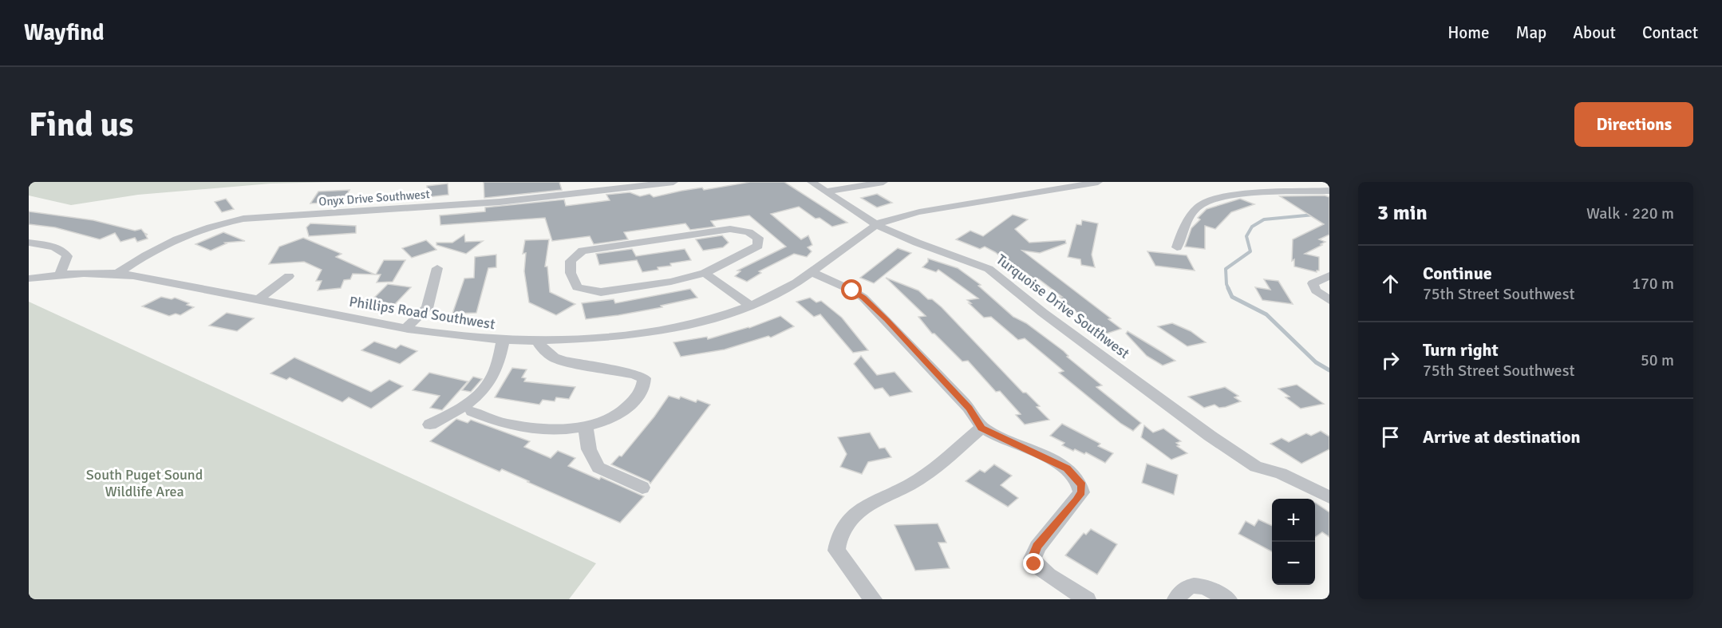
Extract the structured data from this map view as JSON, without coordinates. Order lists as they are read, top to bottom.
{
  "streets": {
    "street": ["Onyx Drive Southwest", "Turquoise Drive Southwest", "Phillips Road Southwest"]
  },
  "crossings": [
    ["Onyx Drive Southwest", "Phillips Road Southwest"],
    ["Turquoise Drive Southwest", "Phillips Road Southwest"]
  ],
  "parks": ["South Puget Sound Wildlife Area"],
  "page": {
    "header": "Wayfind",
    "nav": [
      "Home",
      "Map",
      "About",
      "Contact"
    ],
    "buttons": "Directions",
    "title": "Find us",
    "heading": ["3 min", "Walk · 220 m"],
    "list": [
      ["Continue", "75th Street Southwest", "170 m"],
      ["Turn right", "75th Street Southwest", "50 m"],
      "Arrive at destination"
    ],
    "map_buttons": ["+", "−"]
  }
}
